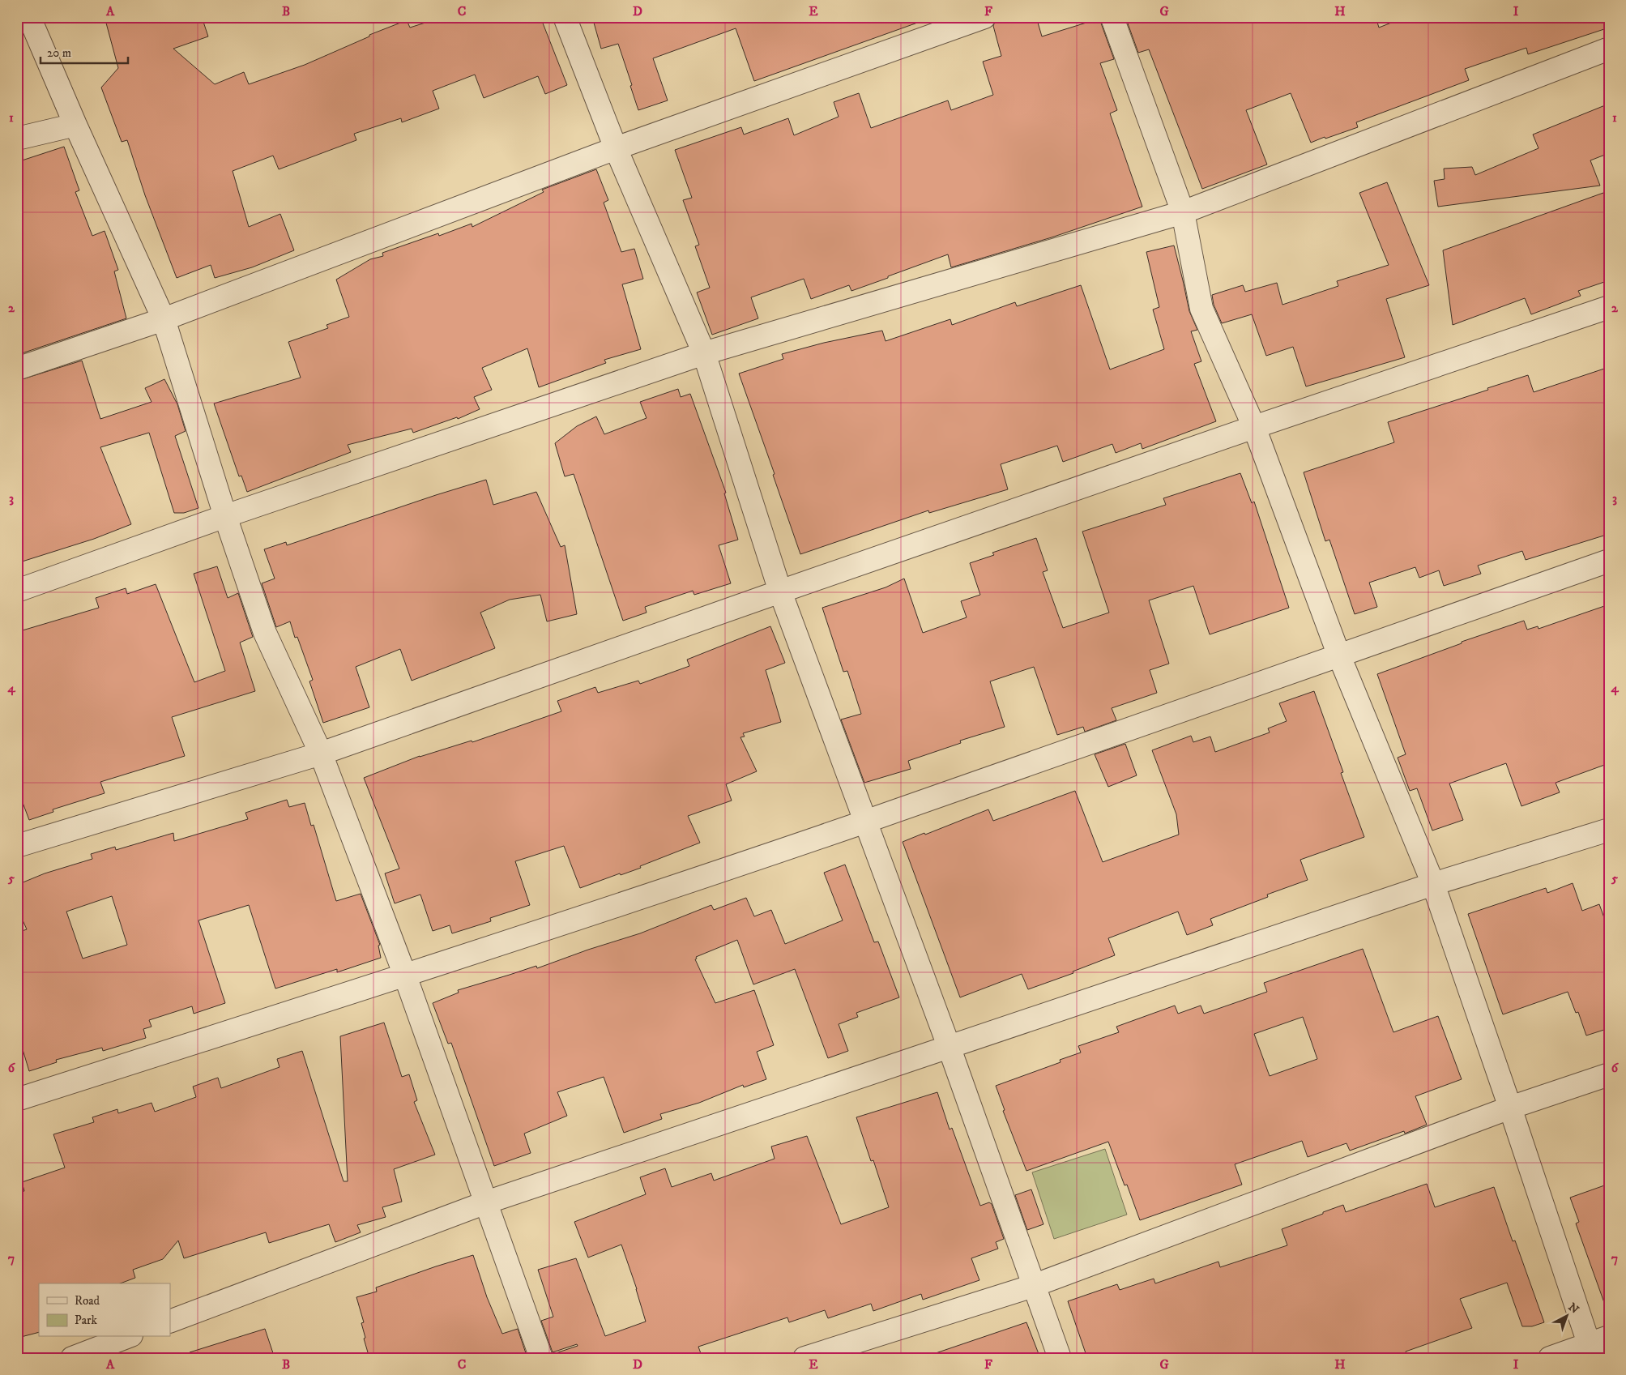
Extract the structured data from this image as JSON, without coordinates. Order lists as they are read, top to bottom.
{
  "legend": ["Road", "Park"],
  "scale_bar": "20 m",
  "north": "top right",
  "grid": {
    "columns": [
      "A",
      "B",
      "C",
      "D",
      "E",
      "F",
      "G",
      "H",
      "I"
    ],
    "rows": [
      "1",
      "2",
      "3",
      "4",
      "5",
      "6",
      "7"
    ]
  }
}
